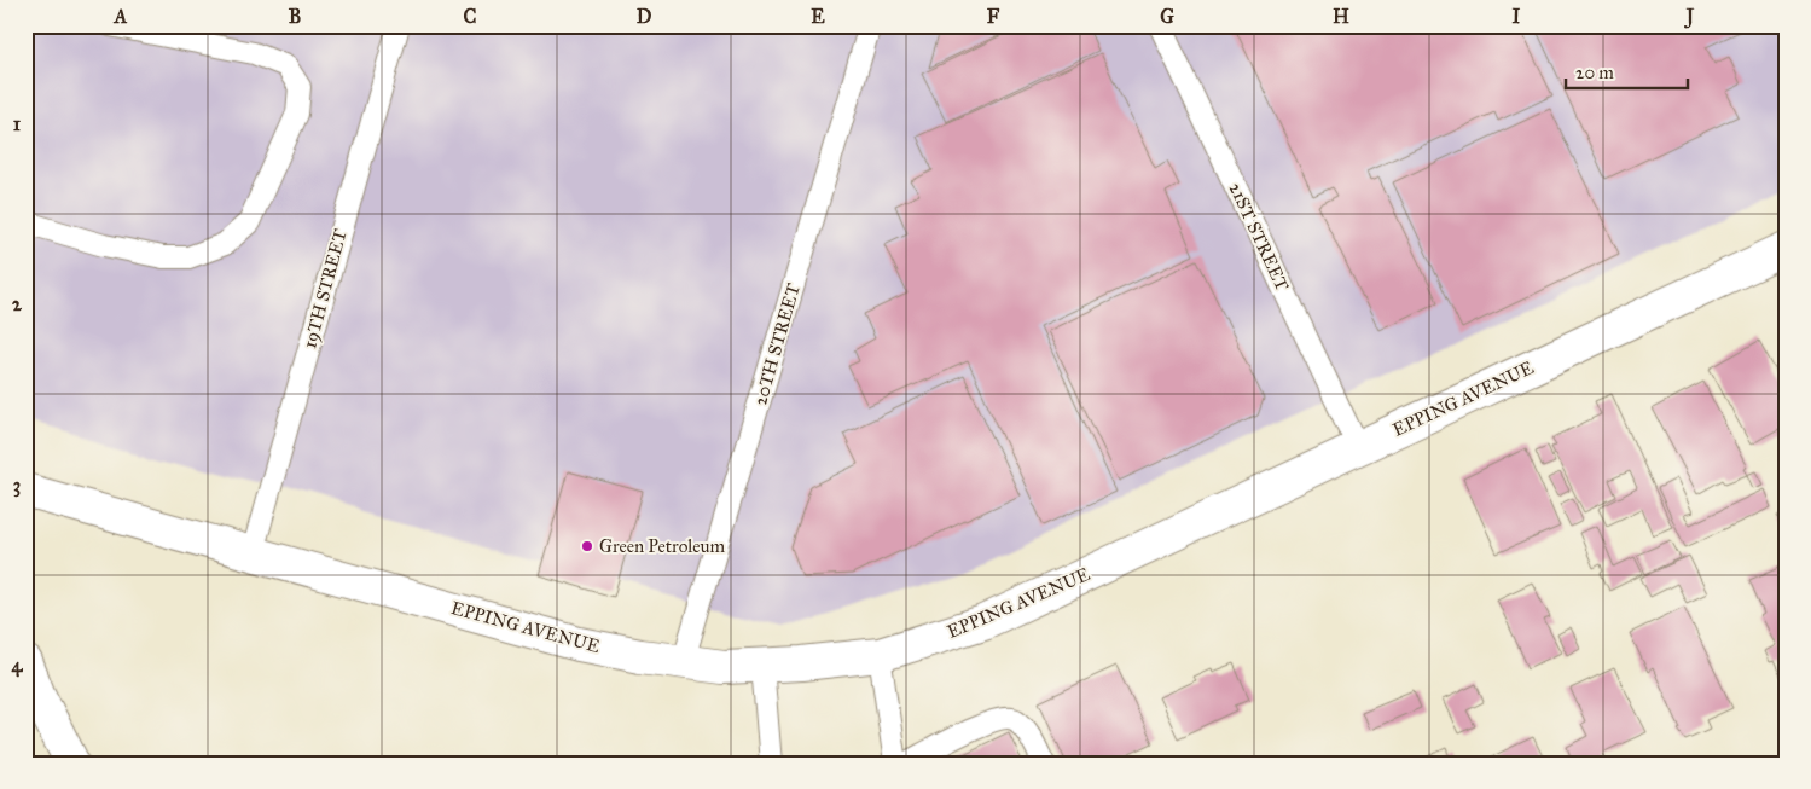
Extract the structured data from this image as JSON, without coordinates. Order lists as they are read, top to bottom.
{
  "streets": {
    "street": ["EPPING AVENUE"],
    "lane": ["21ST STREET", "19TH STREET", "20TH STREET"]
  },
  "crossings": [
    ["21ST STREET", "EPPING AVENUE"],
    ["19TH STREET", "EPPING AVENUE"],
    ["20TH STREET", "EPPING AVENUE"]
  ],
  "places": ["Green Petroleum"],
  "scale_bar": "20 m",
  "grid": {
    "columns": [
      "A",
      "B",
      "C",
      "D",
      "E",
      "F",
      "G",
      "H",
      "I",
      "J"
    ],
    "rows": [
      "1",
      "2",
      "3",
      "4"
    ]
  }
}
